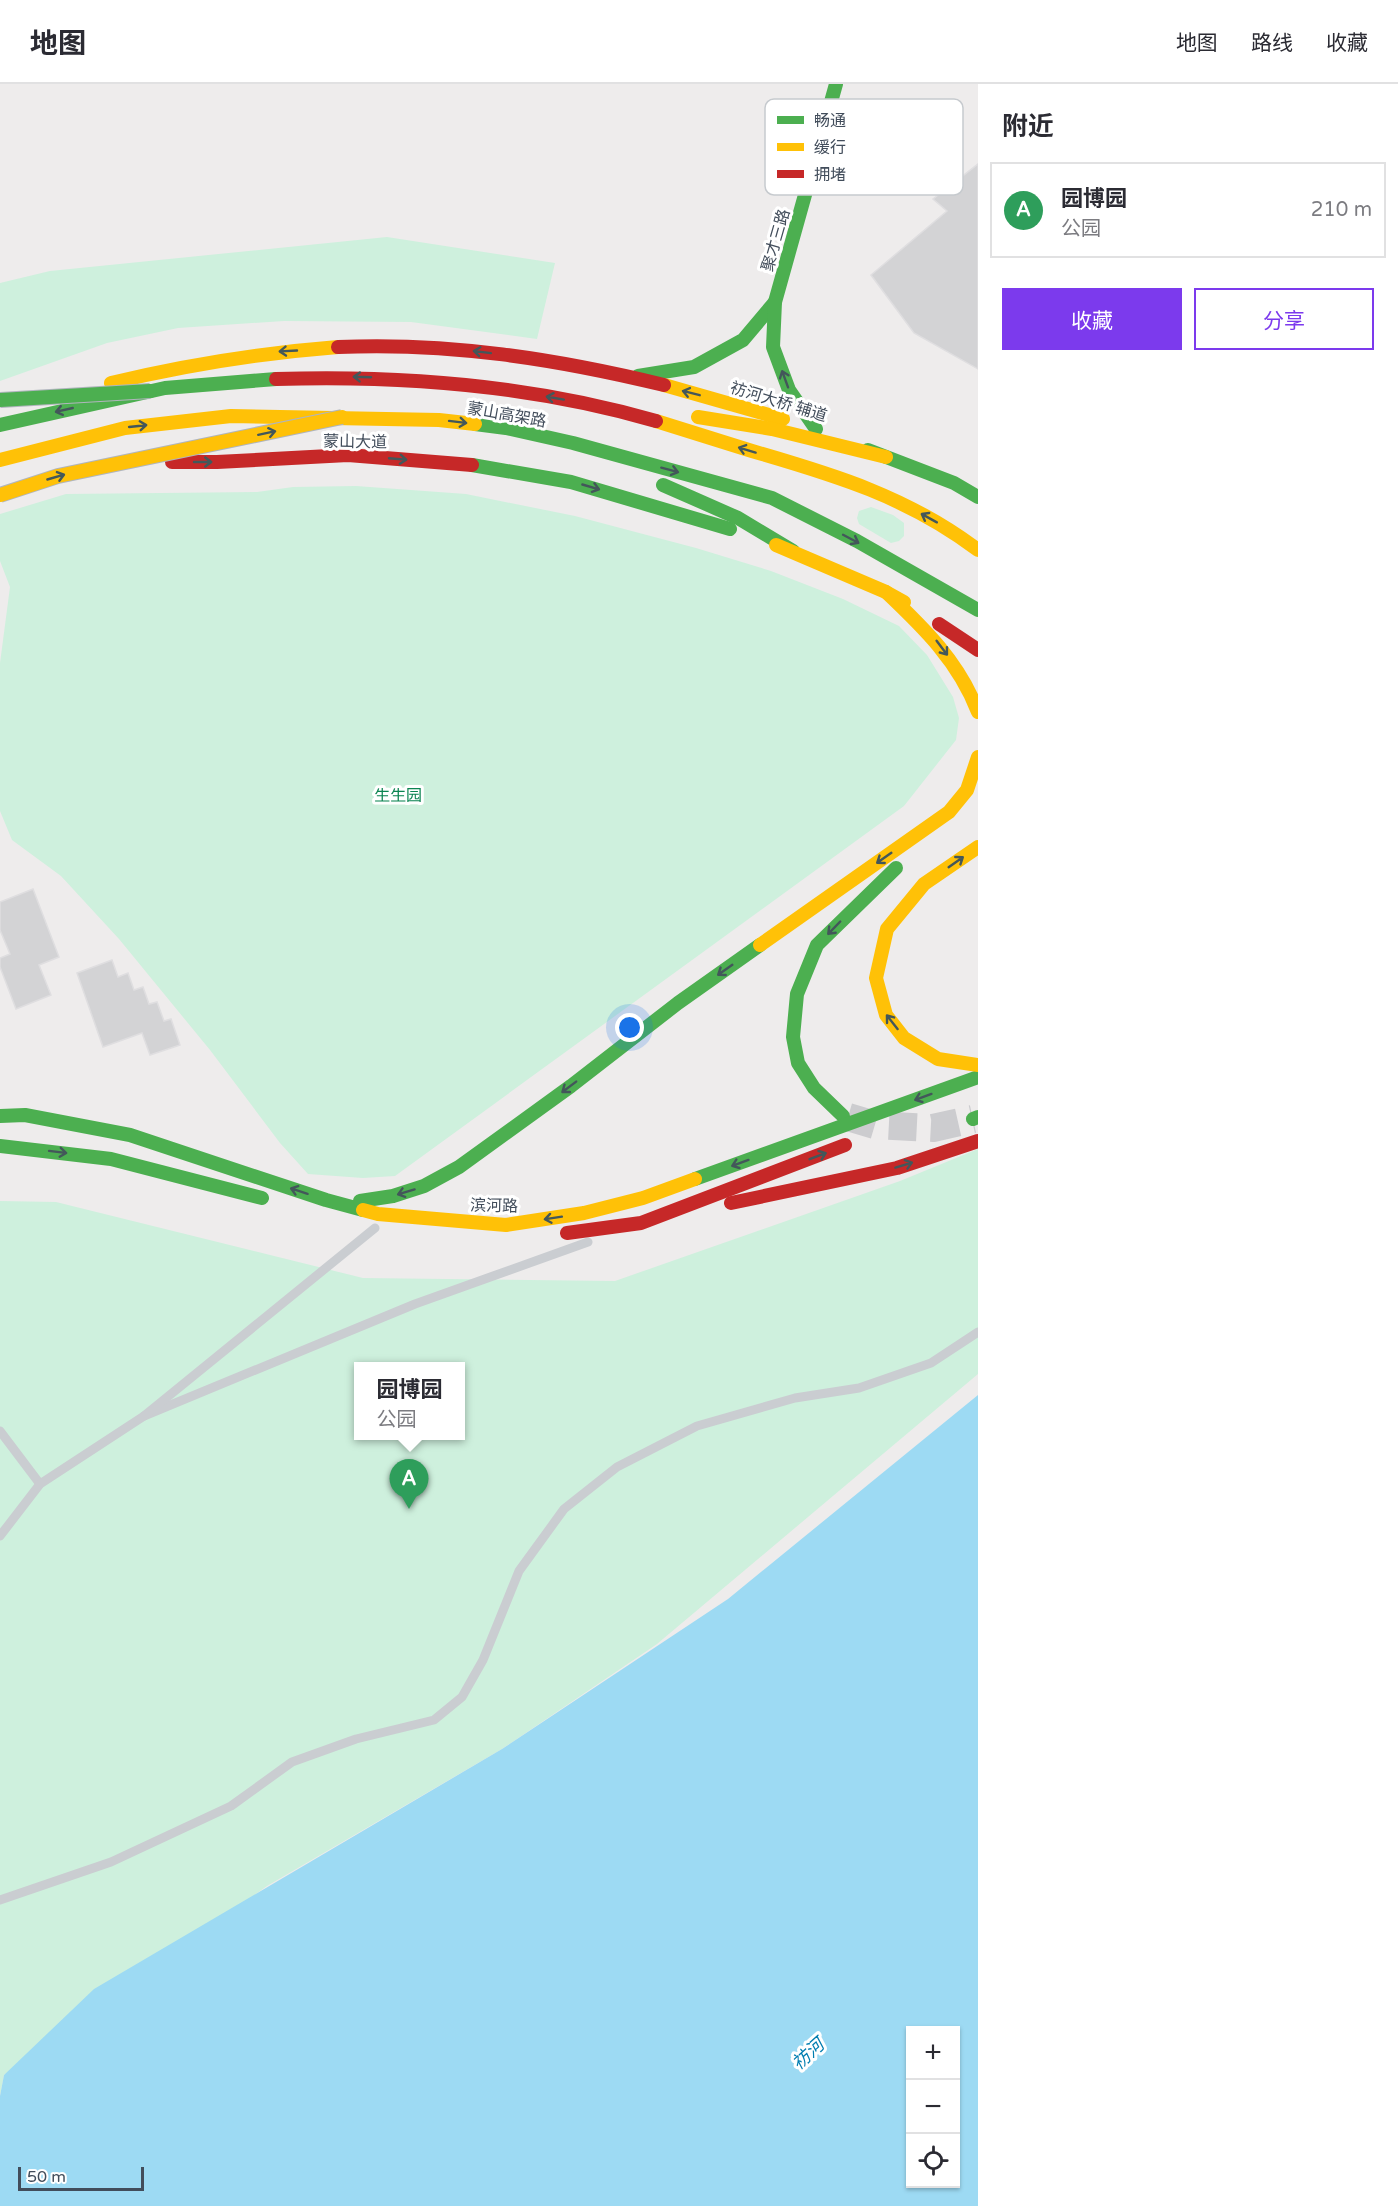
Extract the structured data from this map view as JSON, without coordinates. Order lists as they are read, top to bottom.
{
  "streets": {
    "main road": [
      "聚才三路",
      "祊河大桥 辅道",
      "蒙山高架路",
      "蒙山大道",
      "滨河路"
    ]
  },
  "water": ["祊河"],
  "parks": ["生生园"],
  "legend": ["畅通", "缓行", "拥堵"],
  "scale_bar": "50 m",
  "page": {
    "header": "地图",
    "nav": ["地图", "路线", "收藏"],
    "heading": "附近",
    "list": [
      {
        "mark": "A",
        "name": "园博园",
        "note": "公园",
        "value": "210 m"
      }
    ],
    "buttons": ["收藏", "分享"],
    "popup": ["园博园", "公园"],
    "pins": "A",
    "map_buttons": ["+", "−"],
    "scale": "50 m"
  }
}
